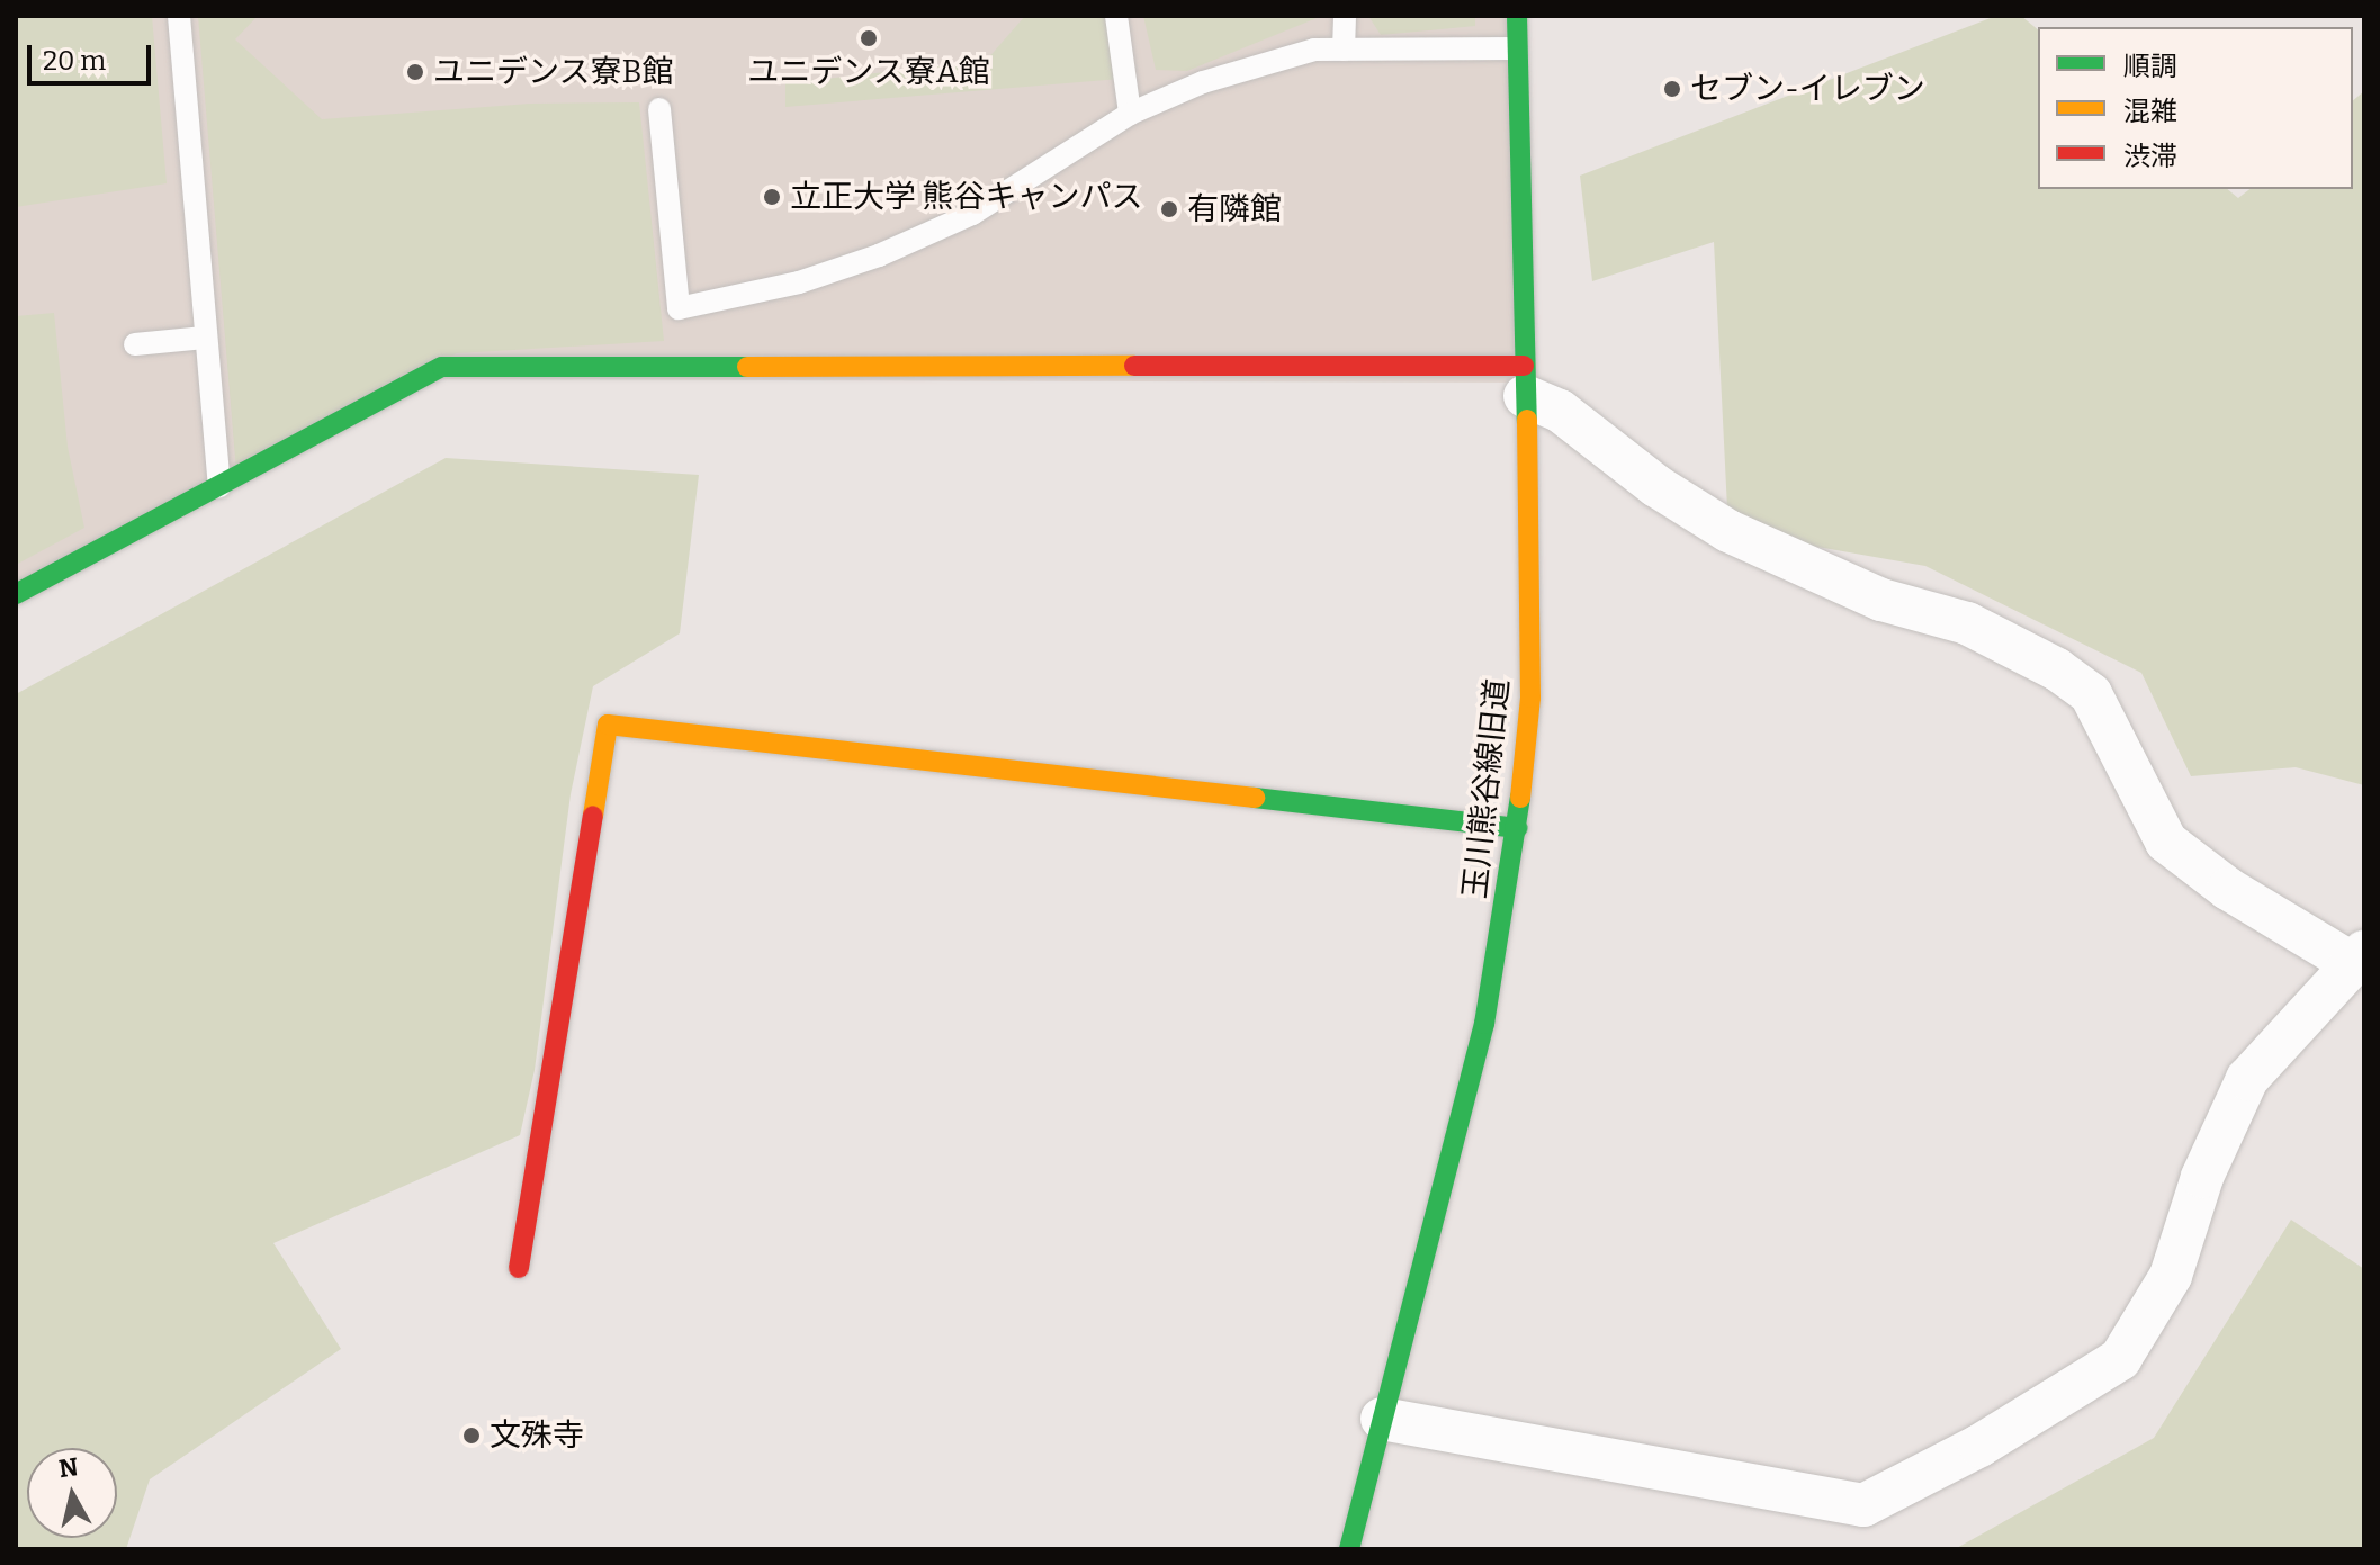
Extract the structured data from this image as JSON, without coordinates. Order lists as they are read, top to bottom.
{
  "streets": {
    "street": ["玉川熊谷線旧道"]
  },
  "places": [
    "ユニデンス寮A館",
    "ユニデンス寮B館",
    "セブン-イレブン",
    "立正大学 熊谷キャンパス",
    "有隣館",
    "文殊寺"
  ],
  "legend": ["順調", "混雑", "渋滞"],
  "scale_bar": "20 m",
  "north": "top"
}
